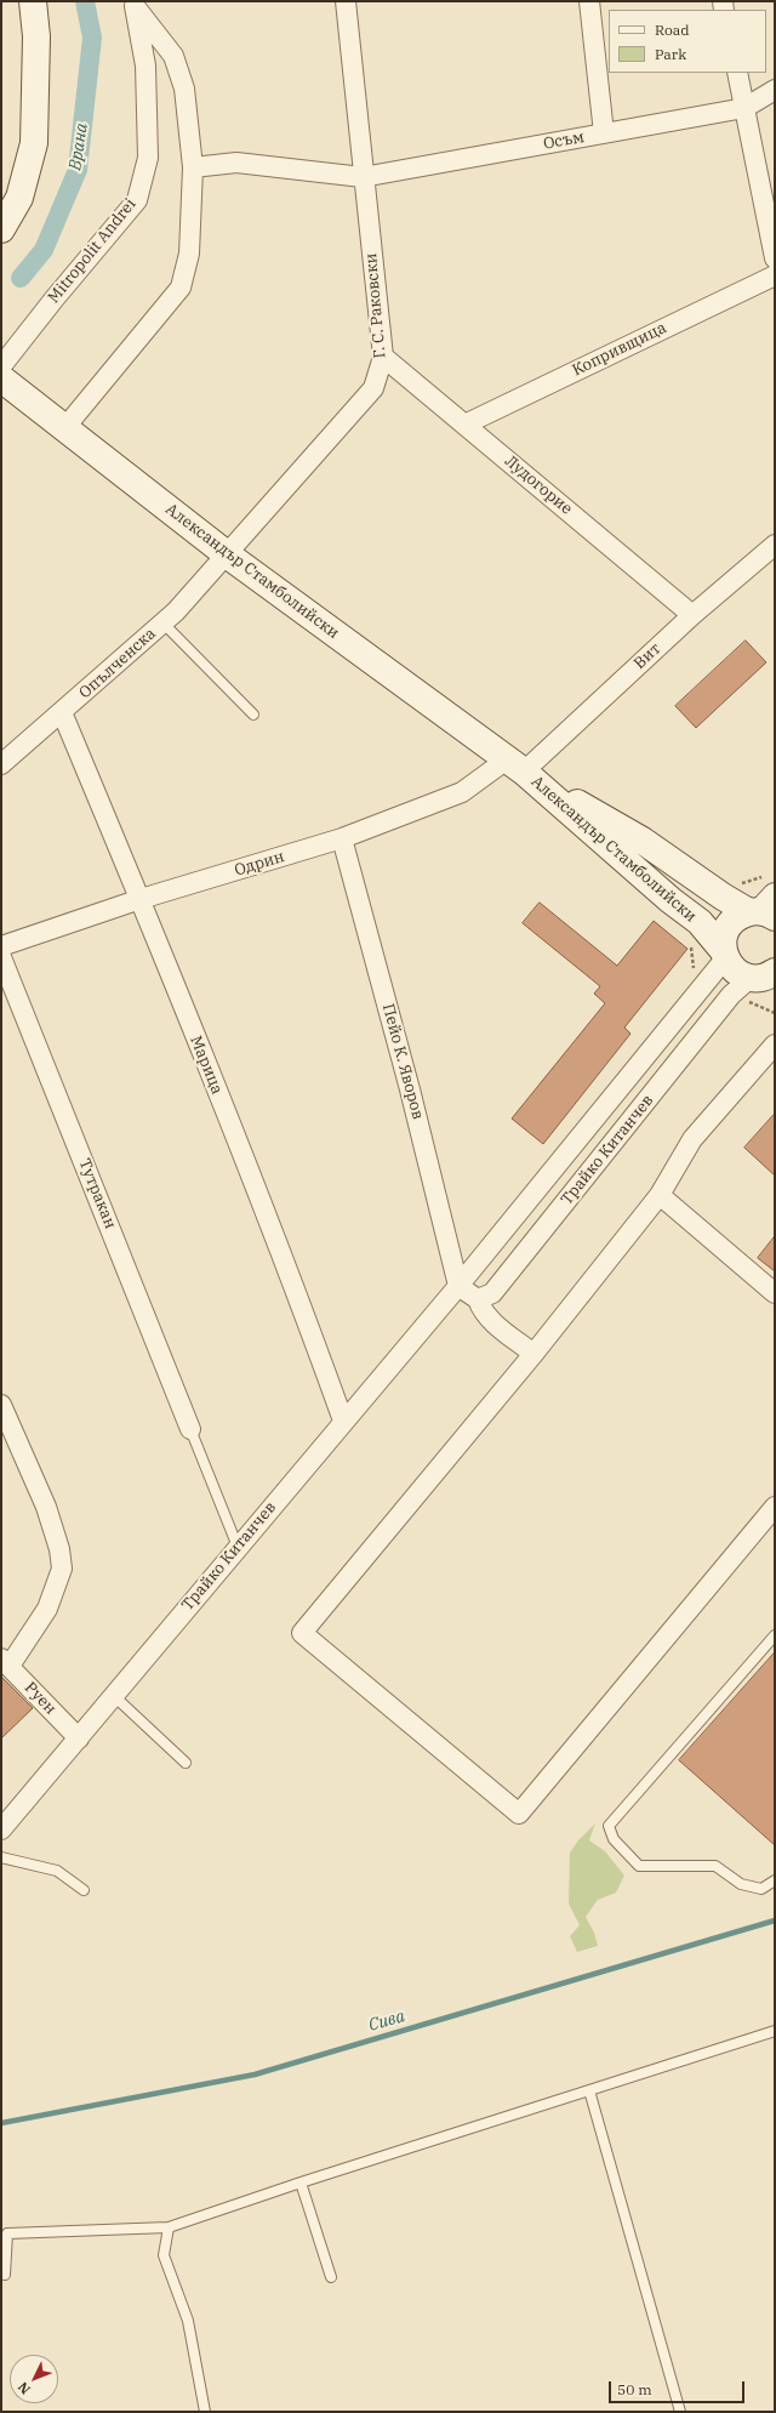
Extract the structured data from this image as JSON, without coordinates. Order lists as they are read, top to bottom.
{
  "streets": {
    "main road": ["Александър Стамболийски"],
    "street": [
      "Осъм",
      "Mitropolit Andrei",
      "Г. С. Раковски",
      "Копривщица",
      "Лудогорие",
      "Вит",
      "Опълченска",
      "Одрин",
      "Пейо К. Яворов",
      "Марица",
      "Трайко Китанчев",
      "Тутракан",
      "Руен"
    ]
  },
  "crossings": [
    ["Осъм", "Г. С. Раковски"],
    ["Г. С. Раковски", "Лудогорие"],
    ["Г. С. Раковски", "Александър Стамболийски"],
    ["Г. С. Раковски", "Опълченска"],
    ["Копривщица", "Лудогорие"],
    ["Лудогорие", "Вит"],
    ["Александър Стамболийски", "Вит"],
    ["Александър Стамболийски", "Опълченска"],
    ["Александър Стамболийски", "Одрин"],
    ["Александър Стамболийски", "Трайко Китанчев"],
    ["Вит", "Одрин"],
    ["Опълченска", "Марица"],
    ["Одрин", "Пейо К. Яворов"],
    ["Одрин", "Марица"],
    ["Пейо К. Яворов", "Трайко Китанчев"],
    ["Марица", "Трайко Китанчев"],
    ["Трайко Китанчев", "Руен"]
  ],
  "water": ["Врана", "Сива"],
  "legend": ["Road", "Park"],
  "scale_bar": "50 m",
  "north": "bottom left"
}
